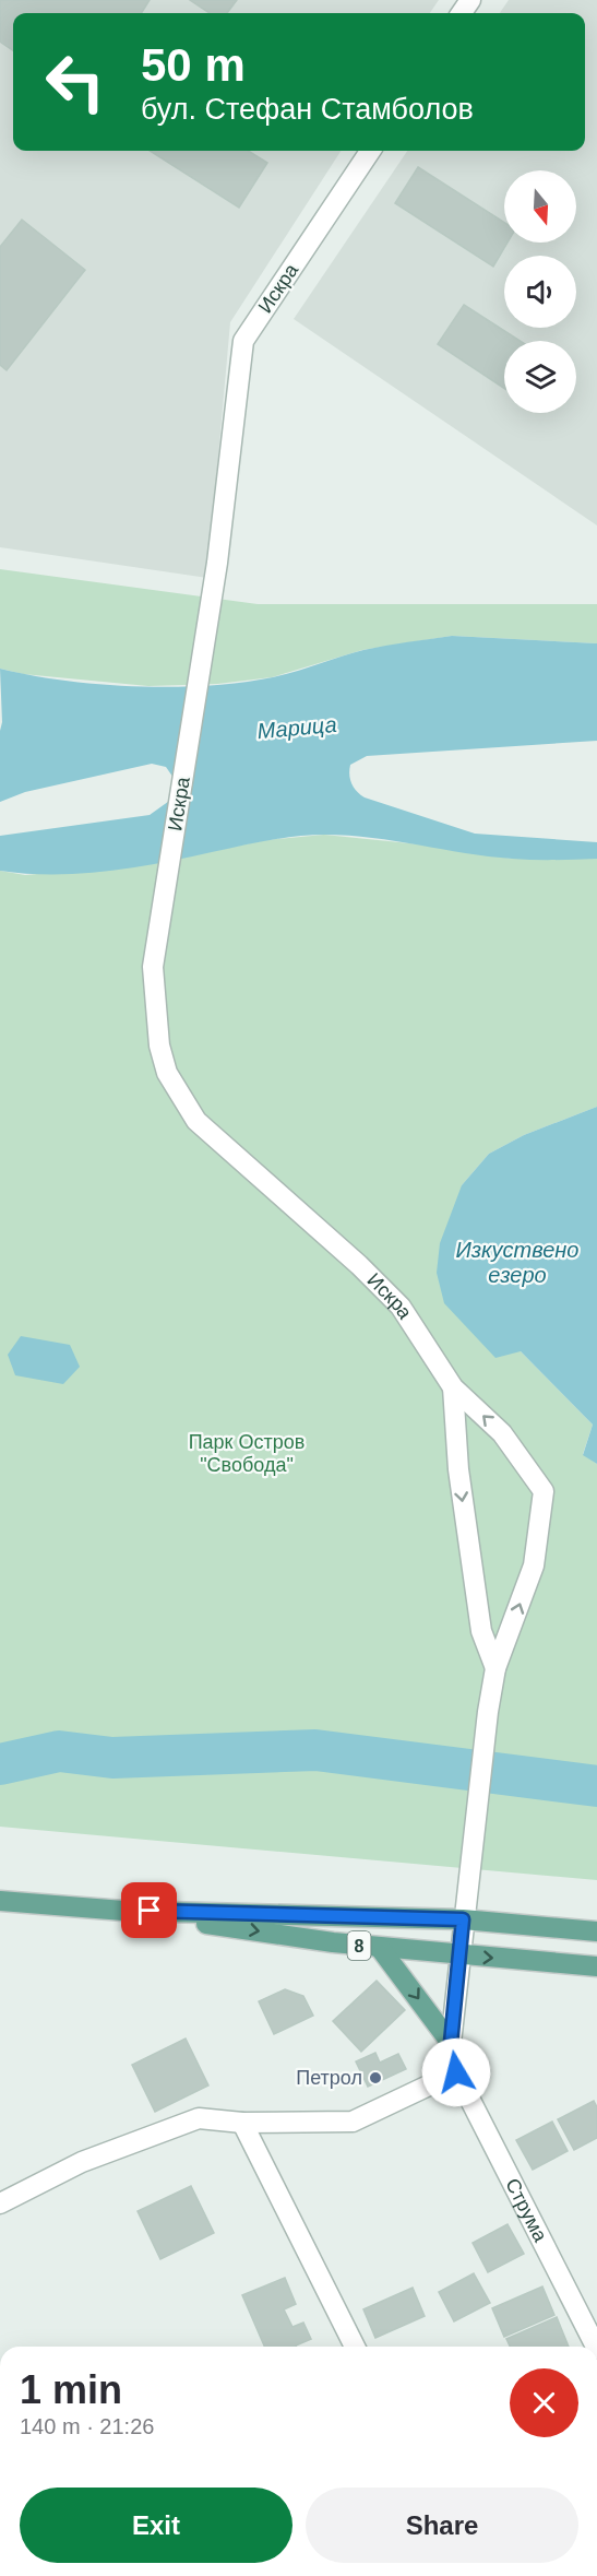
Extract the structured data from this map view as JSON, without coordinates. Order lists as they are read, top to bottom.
{
  "streets": {
    "main road": ["8"],
    "street": ["Искра", "Струма"]
  },
  "crossings": [
    ["Искра", "Струма"],
    ["8", "Струма"]
  ],
  "water": ["Марица", "Изкуствено езеро"],
  "parks": ["Парк Остров \"Свобода\""],
  "places": ["Петрол"],
  "north": "bottom",
  "page": {
    "turn": ["50 m", "бул. Стефан Стамболов"],
    "heading": ["1 min", "140 m · 21:26"],
    "buttons": ["Exit", "Share"]
  }
}
